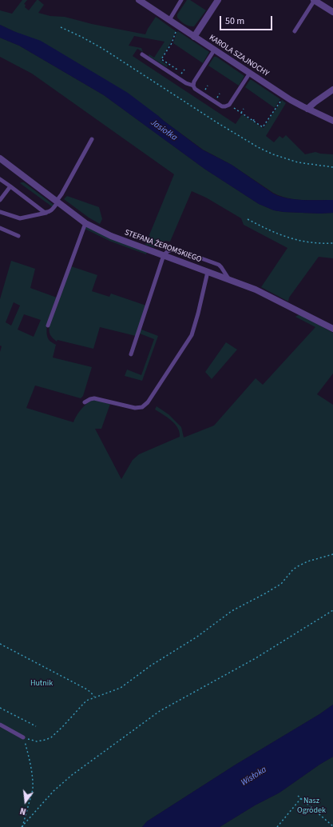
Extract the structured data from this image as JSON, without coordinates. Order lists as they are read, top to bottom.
{
  "streets": {
    "street": ["KAROLA SZAJNOCHY", "STEFANA ŻEROMSKIEGO"]
  },
  "water": ["Jasiołka", "Wisłoka"],
  "parks": ["Hutnik", "Nasz Ogródek"],
  "scale_bar": "50 m",
  "north": "bottom"
}
